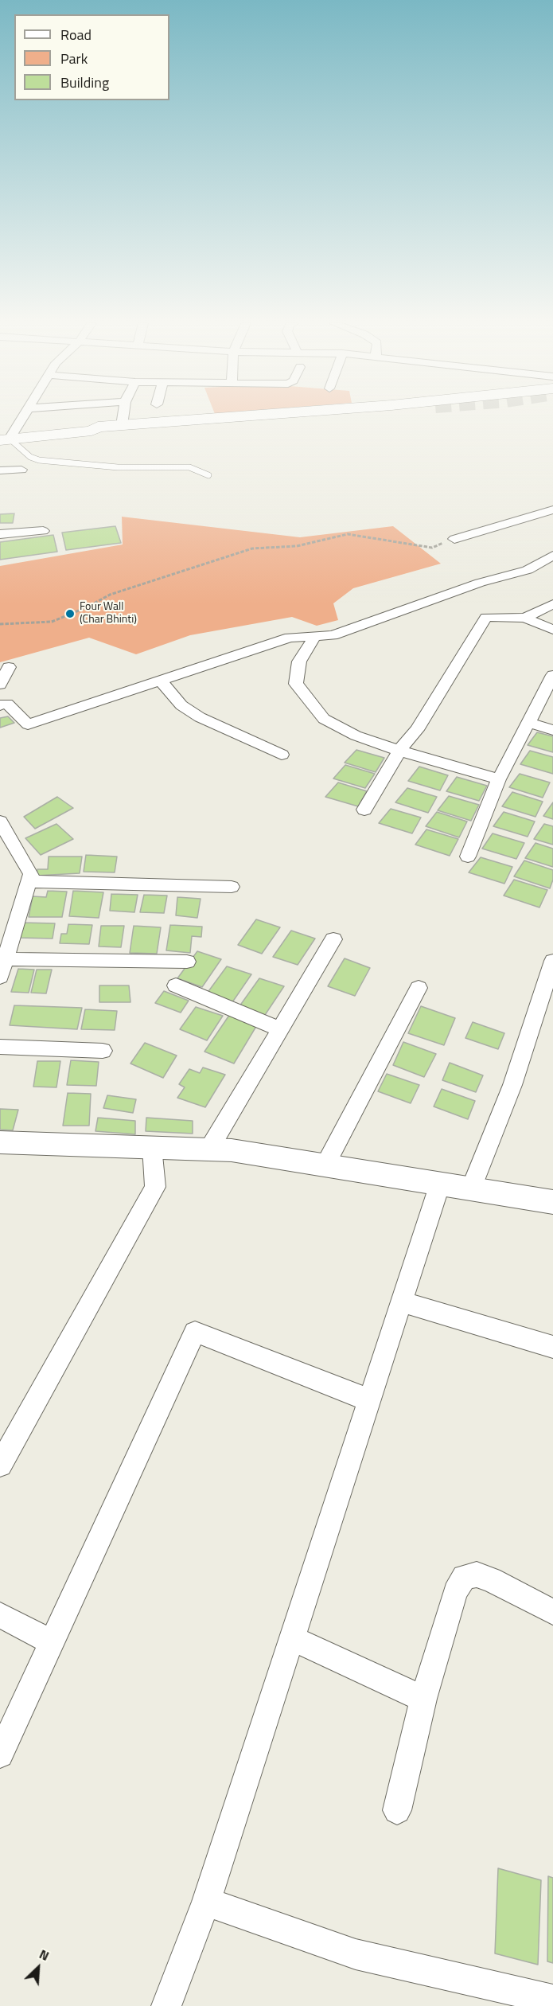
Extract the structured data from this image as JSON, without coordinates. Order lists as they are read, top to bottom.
{
  "places": ["Four Wall (Char Bhinti)"],
  "legend": ["Road", "Park", "Building"],
  "north": "top right"
}
